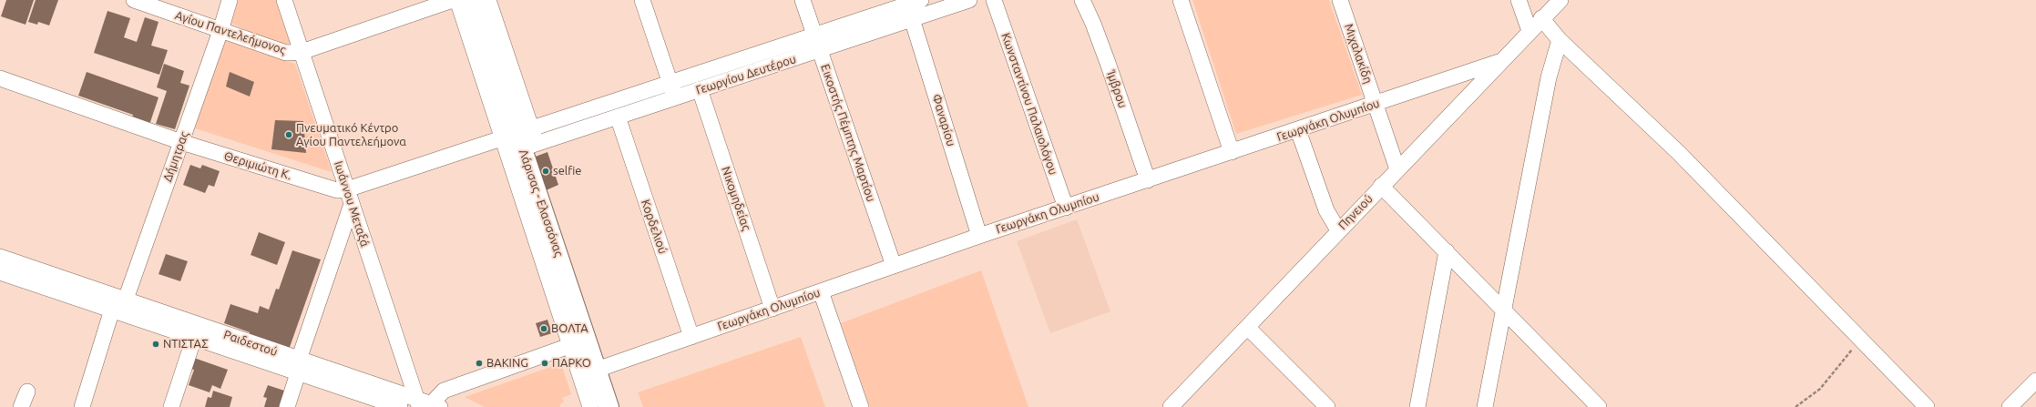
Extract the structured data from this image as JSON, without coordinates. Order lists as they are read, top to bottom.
{
  "streets": {
    "highway": ["Λάρισας - Ελασσόνας"],
    "street": [
      "Αγίου Παντελεήμονος",
      "Μιχαλακίδη",
      "Γεωργίου Δευτέρου",
      "Ίμβρου",
      "Κωνσταντίνου Παλαιολόγου",
      "Φαναρίου",
      "Γεωργάκη Ολυμπίου",
      "Εικοστής Πέμπτης Μαρτίου",
      "Δήμητρας",
      "Θεριμιώτη Κ.",
      "Νικομηδείας",
      "Ιωάννου Μεταξά",
      "Πηνειού",
      "Κορδελιού",
      "Ραιδεστού"
    ]
  },
  "crossings": [
    ["Αγίου Παντελεήμονος", "Δήμητρας"],
    ["Αγίου Παντελεήμονος", "Ιωάννου Μεταξά"],
    ["Μιχαλακίδη", "Γεωργάκη Ολυμπίου"],
    ["Μιχαλακίδη", "Πηνειού"],
    ["Γεωργίου Δευτέρου", "Φαναρίου"],
    ["Γεωργίου Δευτέρου", "Εικοστής Πέμπτης Μαρτίου"],
    ["Γεωργίου Δευτέρου", "Θεριμιώτη Κ."],
    ["Γεωργίου Δευτέρου", "Νικομηδείας"],
    ["Γεωργίου Δευτέρου", "Λάρισας - Ελασσόνας"],
    ["Γεωργίου Δευτέρου", "Κορδελιού"],
    ["Ίμβρου", "Γεωργάκη Ολυμπίου"],
    ["Κωνσταντίνου Παλαιολόγου", "Γεωργάκη Ολυμπίου"],
    ["Φαναρίου", "Γεωργάκη Ολυμπίου"],
    ["Γεωργάκη Ολυμπίου", "Εικοστής Πέμπτης Μαρτίου"],
    ["Γεωργάκη Ολυμπίου", "Νικομηδείας"],
    ["Γεωργάκη Ολυμπίου", "Λάρισας - Ελασσόνας"],
    ["Γεωργάκη Ολυμπίου", "Πηνειού"],
    ["Γεωργάκη Ολυμπίου", "Κορδελιού"],
    ["Δήμητρας", "Θεριμιώτη Κ."],
    ["Δήμητρας", "Ραιδεστού"],
    ["Θεριμιώτη Κ.", "Λάρισας - Ελασσόνας"],
    ["Θεριμιώτη Κ.", "Ιωάννου Μεταξά"],
    ["Ιωάννου Μεταξά", "Ραιδεστού"]
  ],
  "places": [
    "Πνευματικό Κέντρο Αγίου Παντελεήμονα",
    "selfie",
    "ΒΟΛΤΑ",
    "ΝΤΙΣΤΑΣ",
    "BAKING",
    "ΠΑΡΚΟ"
  ]
}
